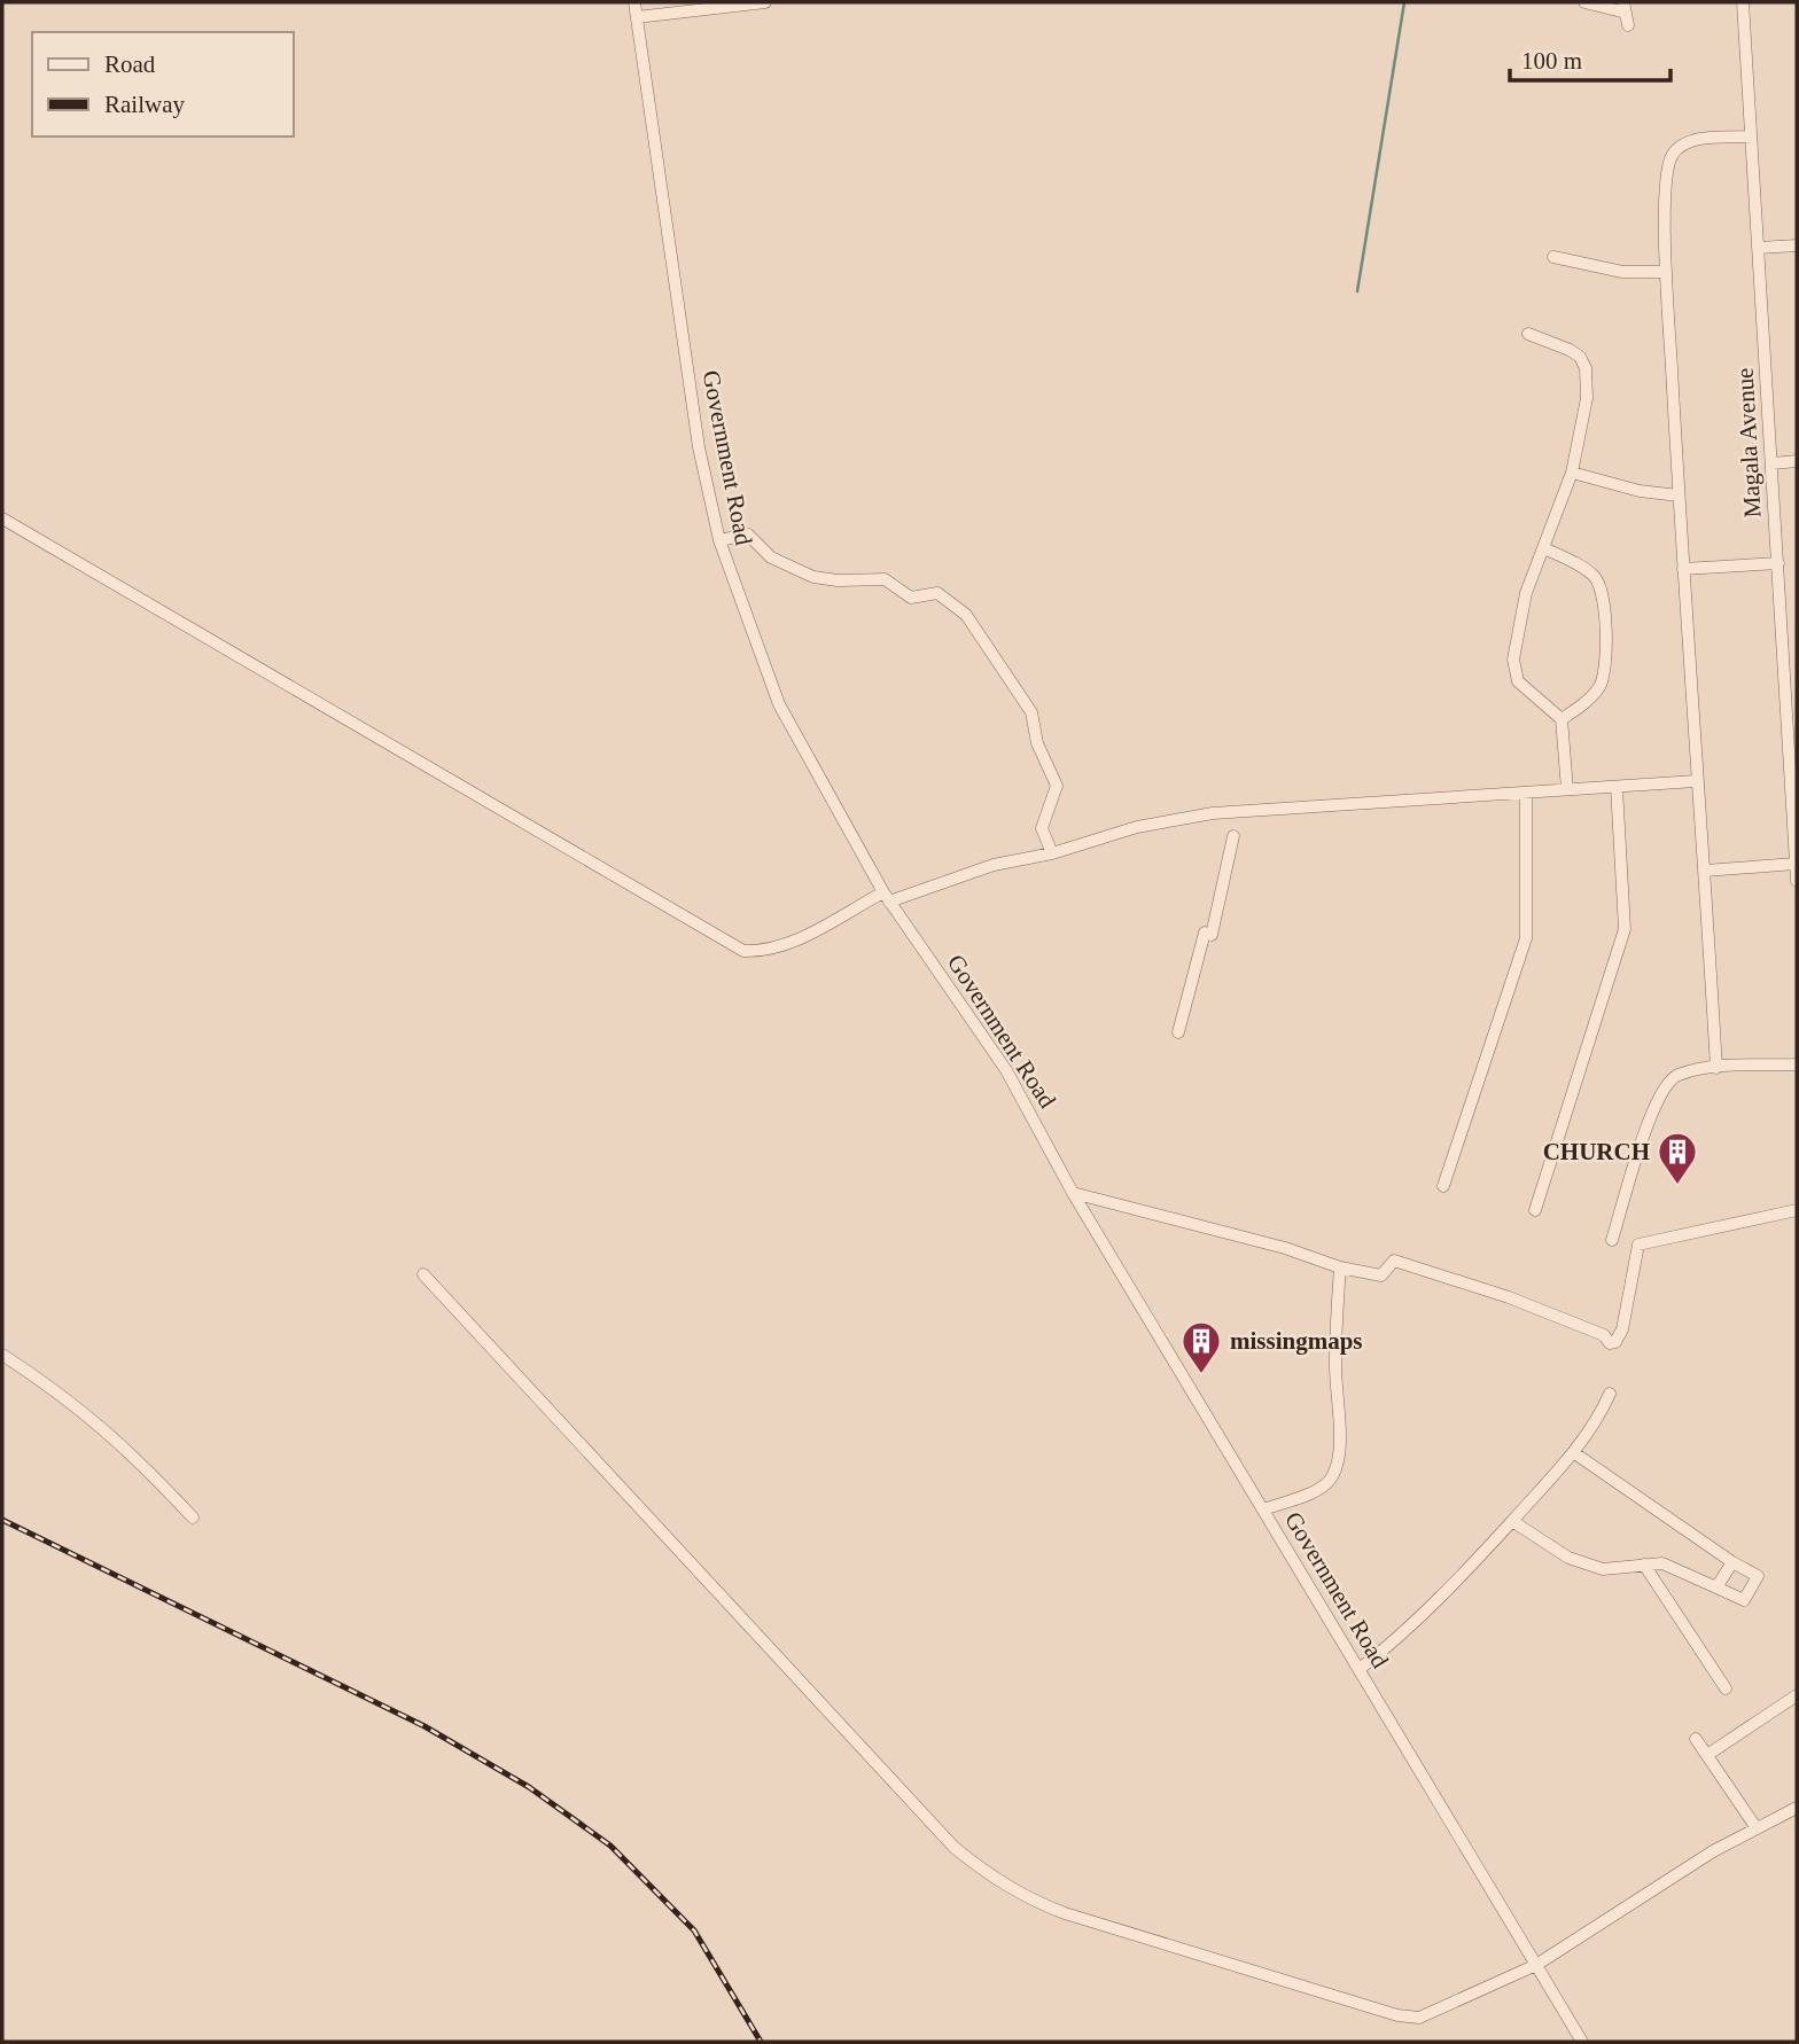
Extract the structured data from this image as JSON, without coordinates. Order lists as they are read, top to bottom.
{
  "streets": {
    "street": ["Magala Avenue", "Government Road"]
  },
  "places": {
    "building": ["CHURCH", "missingmaps"]
  },
  "legend": ["Road", "Railway"],
  "scale_bar": "100 m"
}
